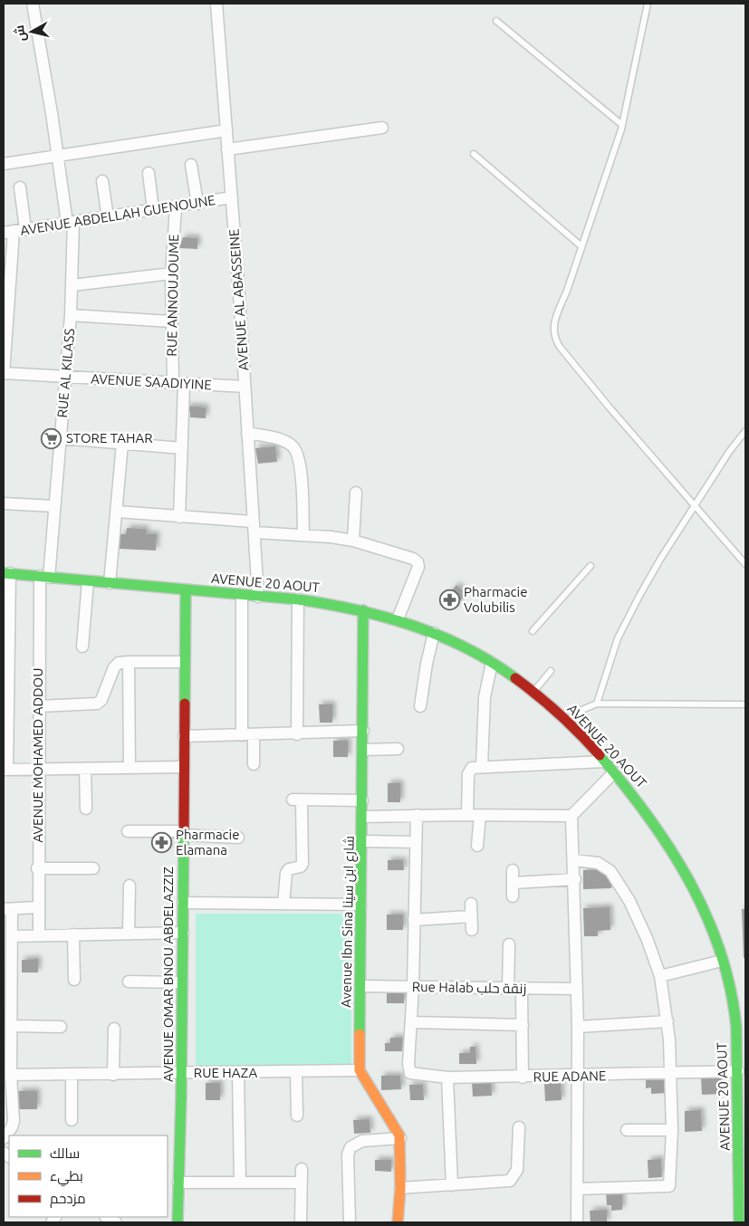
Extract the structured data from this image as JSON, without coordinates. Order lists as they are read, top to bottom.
{
  "streets": {
    "street": [
      "AVENUE ABDELLAH GUENOUNE",
      "RUE ANNOUJOUME",
      "AVENUE AL ABASSEINE",
      "RUE AL KILASS",
      "AVENUE SAADIYINE",
      "AVENUE 20 AOUT",
      "AVENUE MOHAMED ADDOU",
      "Avenue Ibn Sina شارع ابن سينا",
      "AVENUE OMAR BNOU ABDELAZZIZ",
      "Rue Halab زنقة حلب",
      "RUE HAZA",
      "RUE ADANE"
    ]
  },
  "crossings": [
    ["AVENUE ABDELLAH GUENOUNE", "RUE ANNOUJOUME"],
    ["AVENUE ABDELLAH GUENOUNE", "AVENUE AL ABASSEINE"],
    ["AVENUE ABDELLAH GUENOUNE", "RUE AL KILASS"],
    ["RUE ANNOUJOUME", "AVENUE SAADIYINE"],
    ["AVENUE AL ABASSEINE", "AVENUE SAADIYINE"],
    ["AVENUE AL ABASSEINE", "AVENUE 20 AOUT"],
    ["RUE AL KILASS", "AVENUE SAADIYINE"],
    ["RUE AL KILASS", "AVENUE 20 AOUT"],
    ["RUE AL KILASS", "AVENUE MOHAMED ADDOU"],
    ["AVENUE 20 AOUT", "AVENUE MOHAMED ADDOU"],
    ["AVENUE 20 AOUT", "Avenue Ibn Sina شارع ابن سينا"],
    ["AVENUE 20 AOUT", "AVENUE OMAR BNOU ABDELAZZIZ"],
    ["AVENUE 20 AOUT", "RUE ADANE"],
    ["Avenue Ibn Sina شارع ابن سينا", "Rue Halab زنقة حلب"],
    ["Avenue Ibn Sina شارع ابن سينا", "RUE HAZA"],
    ["AVENUE OMAR BNOU ABDELAZZIZ", "RUE HAZA"]
  ],
  "places": {
    "supermarket": ["STORE TAHAR"],
    "pharmacy": ["Pharmacie Volubilis", "Pharmacie Elamana"]
  },
  "legend": ["سالك", "بطيء", "مزدحم"],
  "north": "left"
}
